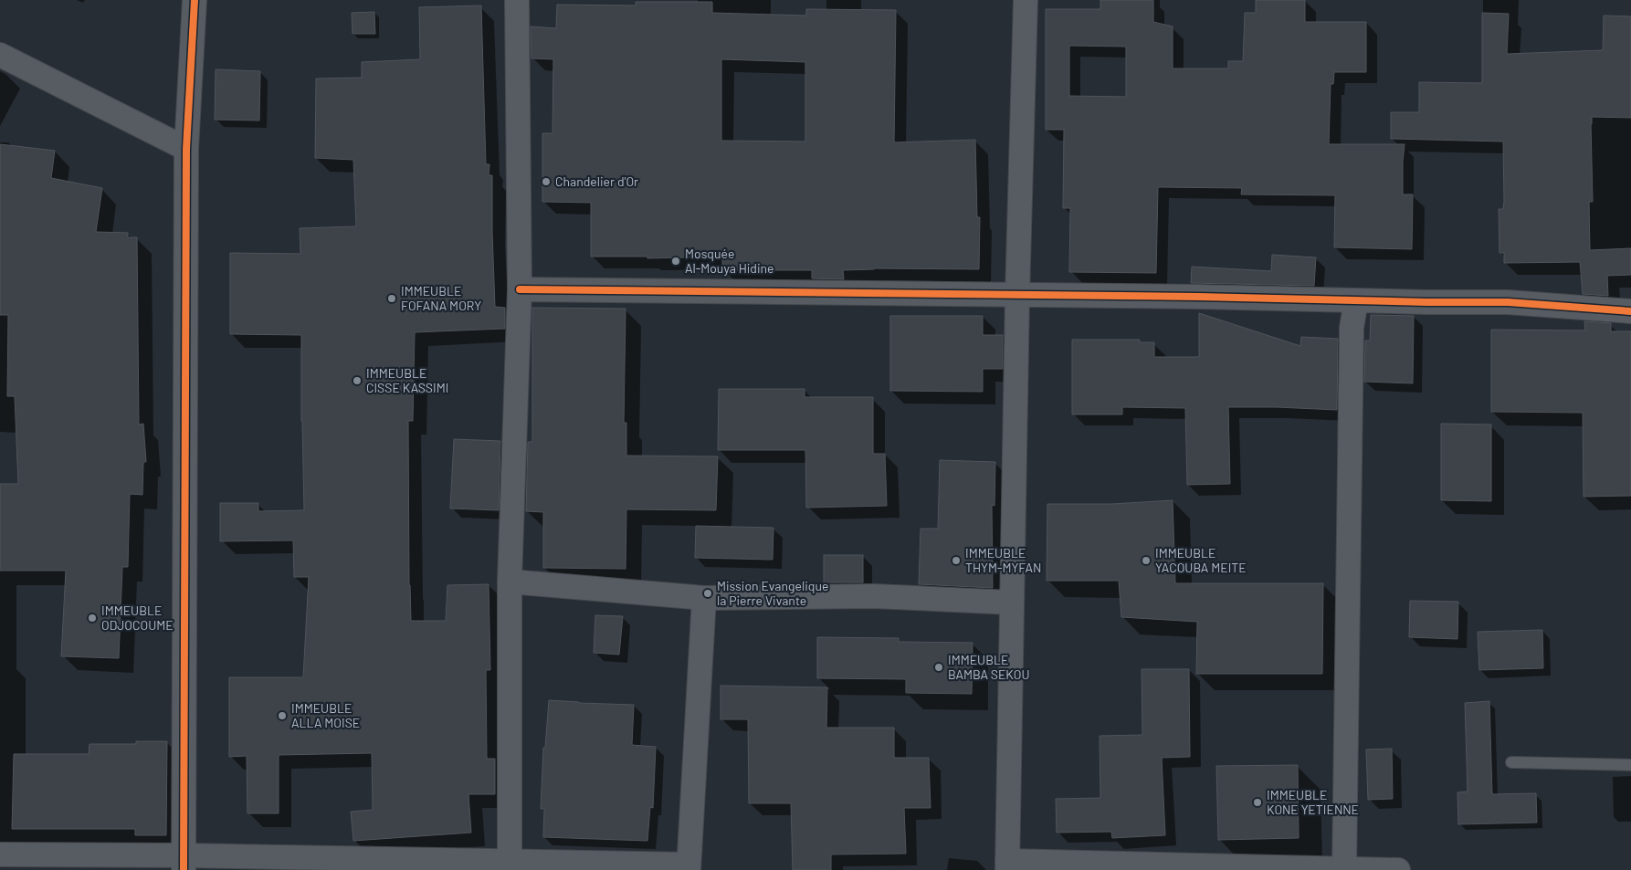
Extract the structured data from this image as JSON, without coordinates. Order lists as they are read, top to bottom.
{
  "places": [
    "Chandelier d'Or",
    "Mosquée Al-Mouya Hidine",
    "IMMEUBLE FOFANA MORY",
    "IMMEUBLE CISSE KASSIMI",
    "IMMEUBLE THYM-MYFAN",
    "IMMEUBLE YACOUBA MEITE",
    "Mission Evangelique la Pierre Vivante",
    "IMMEUBLE ODJOCOUME",
    "IMMEUBLE BAMBA SEKOU",
    "IMMEUBLE ALLA MOISE",
    "IMMEUBLE KONE YETIENNE"
  ]
}
